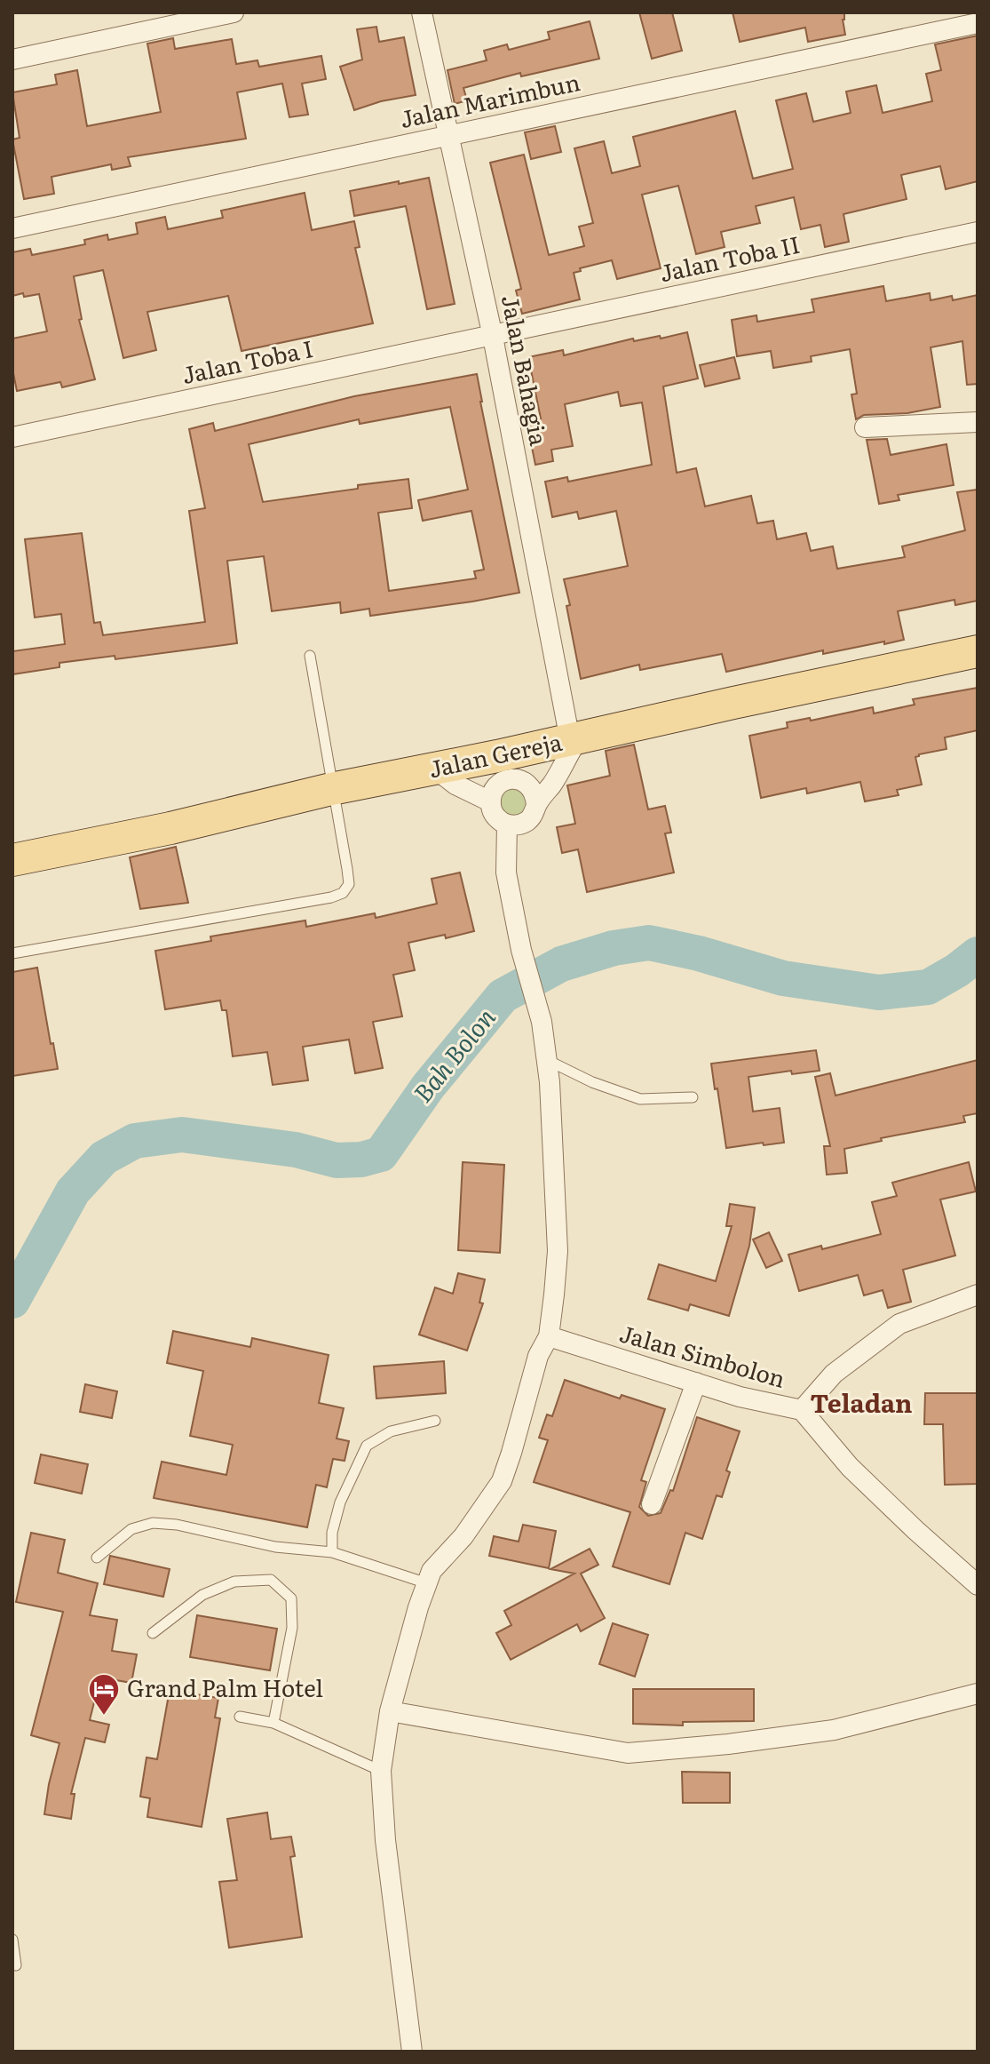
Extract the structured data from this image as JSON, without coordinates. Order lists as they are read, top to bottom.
{
  "streets": {
    "main road": ["Jalan Gereja"],
    "street": [
      "Jalan Marimbun",
      "Jalan Toba II",
      "Jalan Toba I",
      "Jalan Bahagia",
      "Jalan Simbolon"
    ]
  },
  "crossings": [
    ["Jalan Marimbun", "Jalan Bahagia"],
    ["Jalan Toba II", "Jalan Toba I"],
    ["Jalan Toba II", "Jalan Bahagia"],
    ["Jalan Toba I", "Jalan Bahagia"],
    ["Jalan Bahagia", "Jalan Gereja"]
  ],
  "districts": ["Teladan"],
  "water": ["Bah Bolon"],
  "places": {
    "hotel": ["Grand Palm Hotel"]
  }
}
